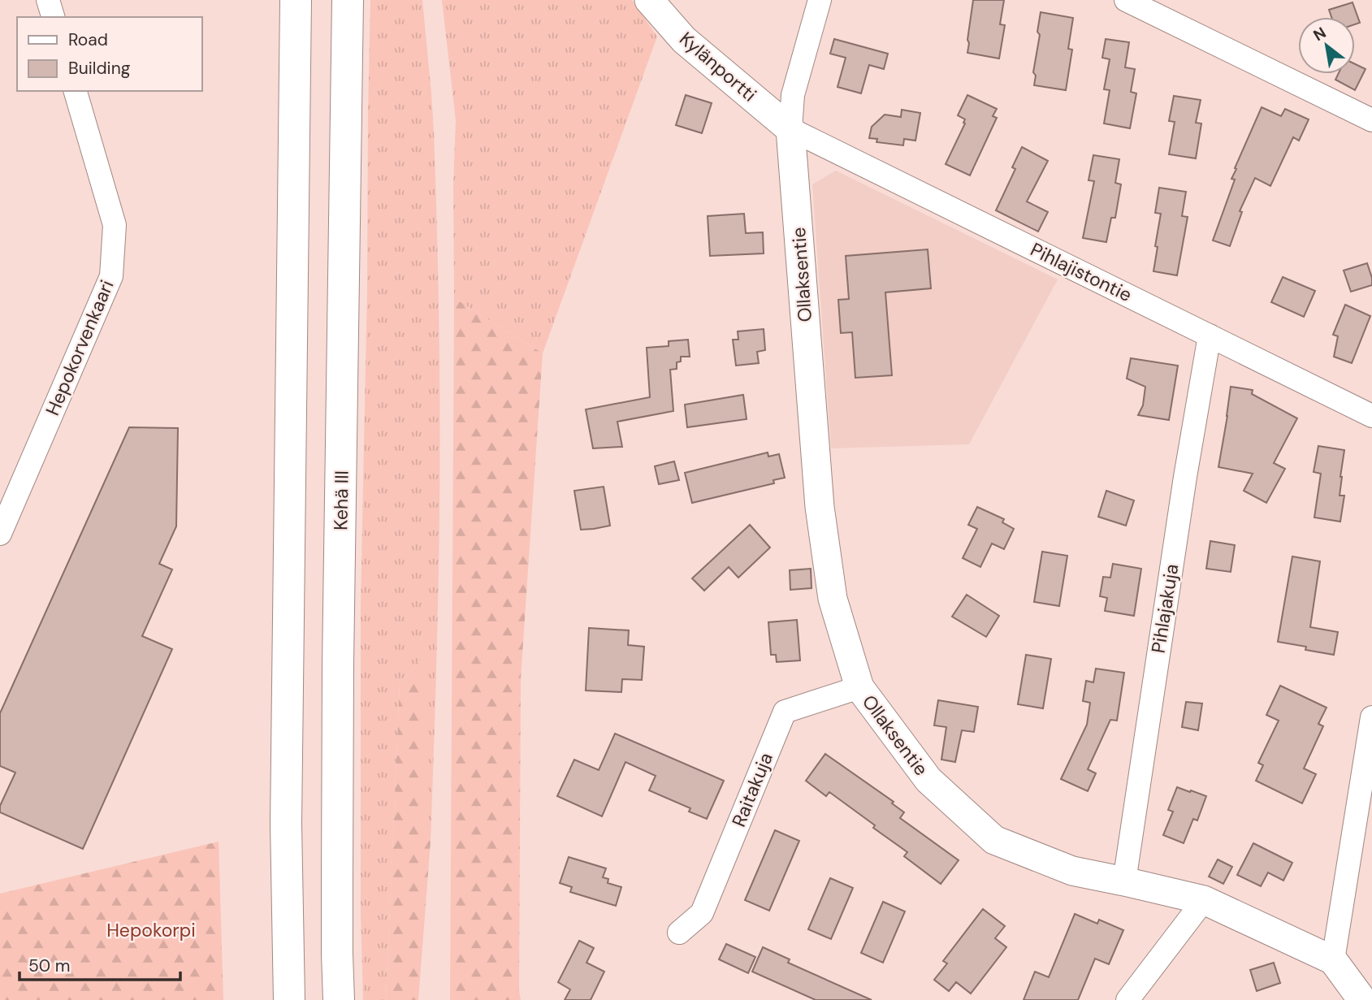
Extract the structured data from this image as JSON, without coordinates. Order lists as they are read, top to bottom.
{
  "streets": {
    "highway": ["Kehä III"],
    "street": [
      "Kylänportti",
      "Pihlajistontie",
      "Ollaksentie",
      "Hepokorvenkaari",
      "Pihlajakuja",
      "Raitakuja"
    ]
  },
  "crossings": [
    ["Kylänportti", "Pihlajistontie"],
    ["Kylänportti", "Ollaksentie"],
    ["Pihlajistontie", "Ollaksentie"],
    ["Pihlajistontie", "Pihlajakuja"],
    ["Ollaksentie", "Pihlajakuja"],
    ["Ollaksentie", "Raitakuja"]
  ],
  "parks": ["Hepokorpi"],
  "legend": ["Road", "Building"],
  "scale_bar": "50 m",
  "north": "top left"
}
